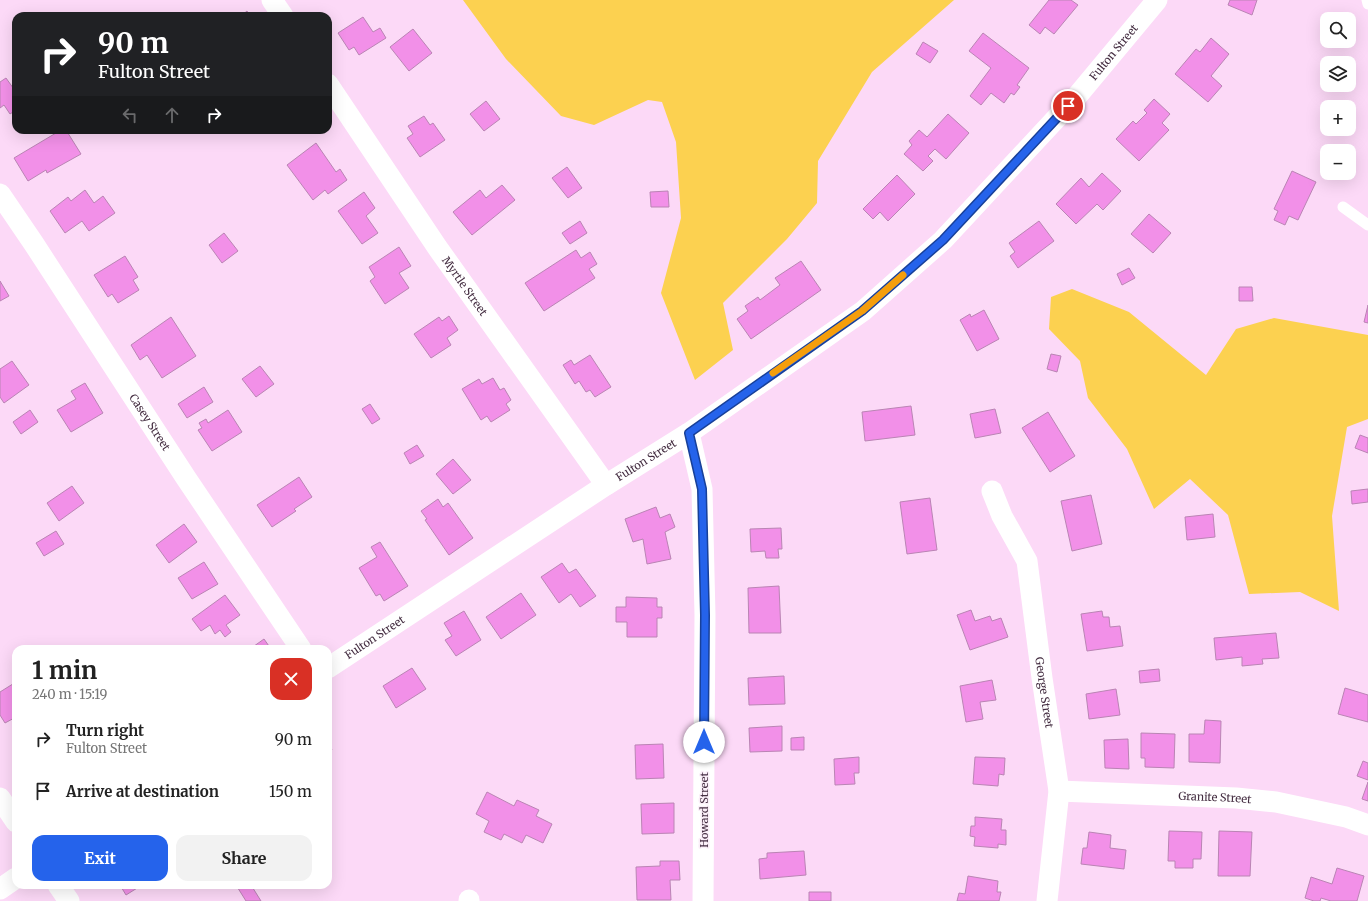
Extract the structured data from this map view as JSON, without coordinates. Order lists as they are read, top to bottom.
{
  "streets": {
    "street": [
      "Fulton Street",
      "Myrtle Street",
      "Casey Street",
      "George Street",
      "Granite Street",
      "Howard Street"
    ]
  },
  "crossings": [
    ["Fulton Street", "Myrtle Street"],
    ["Fulton Street", "Howard Street"],
    ["George Street", "Granite Street"]
  ],
  "page": {
    "map_buttons": ["+", "−"],
    "turn": ["90 m", "Fulton Street"],
    "heading": ["1 min", "240 m · 15:19"],
    "list": [
      {
        "name": "Turn right",
        "note": "Fulton Street",
        "value": "90 m"
      },
      {
        "name": "Arrive at destination",
        "value": "150 m"
      }
    ],
    "buttons": ["Exit", "Share"]
  }
}
